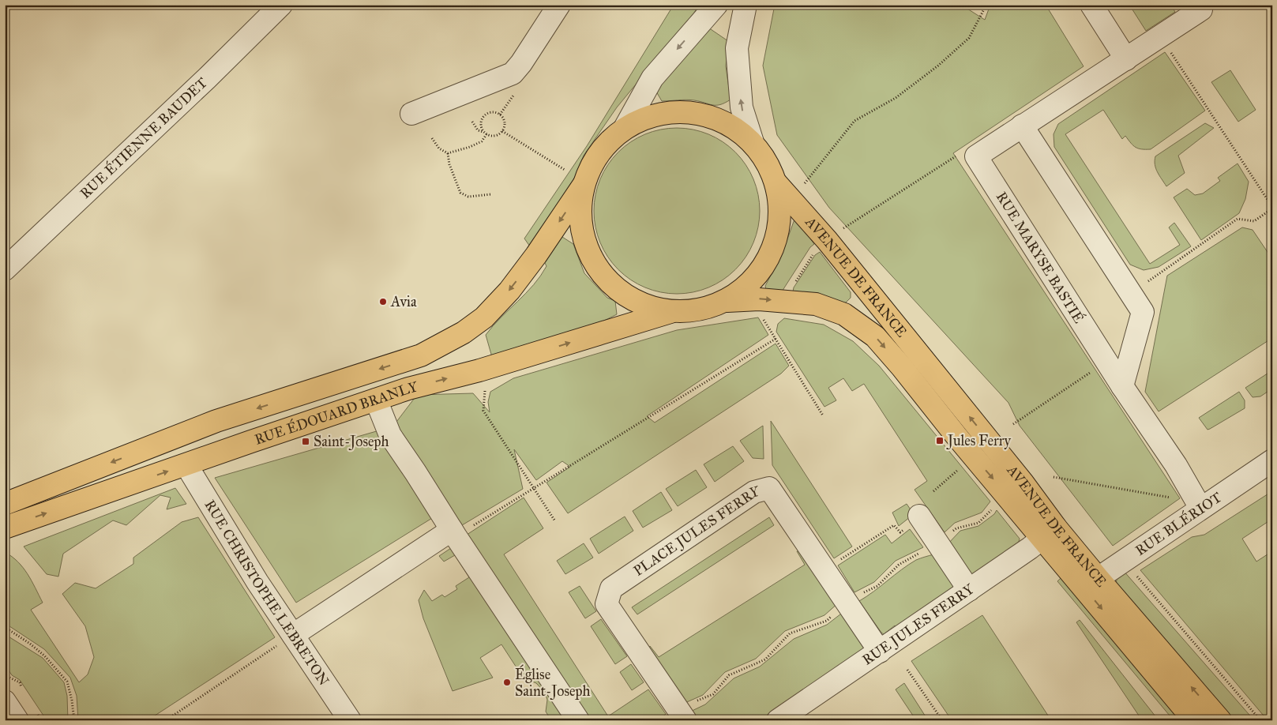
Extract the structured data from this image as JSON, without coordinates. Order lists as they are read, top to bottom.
{
  "streets": {
    "main road": ["AVENUE DE FRANCE", "RUE ÉDOUARD BRANLY"],
    "street": [
      "RUE ÉTIENNE BAUDET",
      "RUE MARYSE BASTIÉ",
      "RUE BLÉRIOT",
      "PLACE JULES FERRY",
      "RUE CHRISTOPHE LEBRETON",
      "RUE JULES FERRY"
    ]
  },
  "crossings": [
    ["RUE MARYSE BASTIÉ", "RUE BLÉRIOT"],
    ["AVENUE DE FRANCE", "RUE BLÉRIOT"],
    ["AVENUE DE FRANCE", "RUE JULES FERRY"],
    ["RUE ÉDOUARD BRANLY", "RUE CHRISTOPHE LEBRETON"],
    ["PLACE JULES FERRY", "RUE JULES FERRY"]
  ],
  "places": {
    "other": ["Avia", "Église Saint-Joseph"],
    "transit": ["Jules Ferry", "Saint-Joseph"]
  }
}
